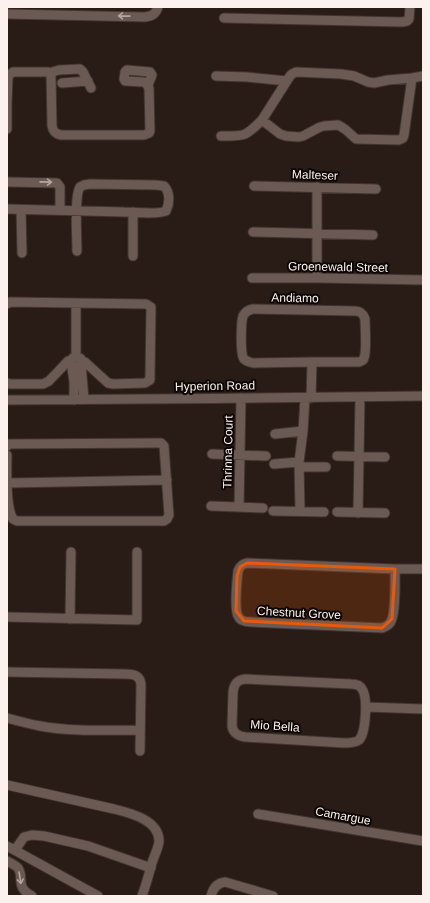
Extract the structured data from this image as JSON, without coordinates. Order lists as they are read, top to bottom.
{
  "streets": {
    "street": [
      "Malteser",
      "Groenewald Street",
      "Andiamo",
      "Hyperion Road",
      "Thrinna Court",
      "Chestnut Grove",
      "Mio Bella",
      "Camargue"
    ]
  },
  "crossings": [
    ["Hyperion Road", "Thrinna Court"]
  ]
}
